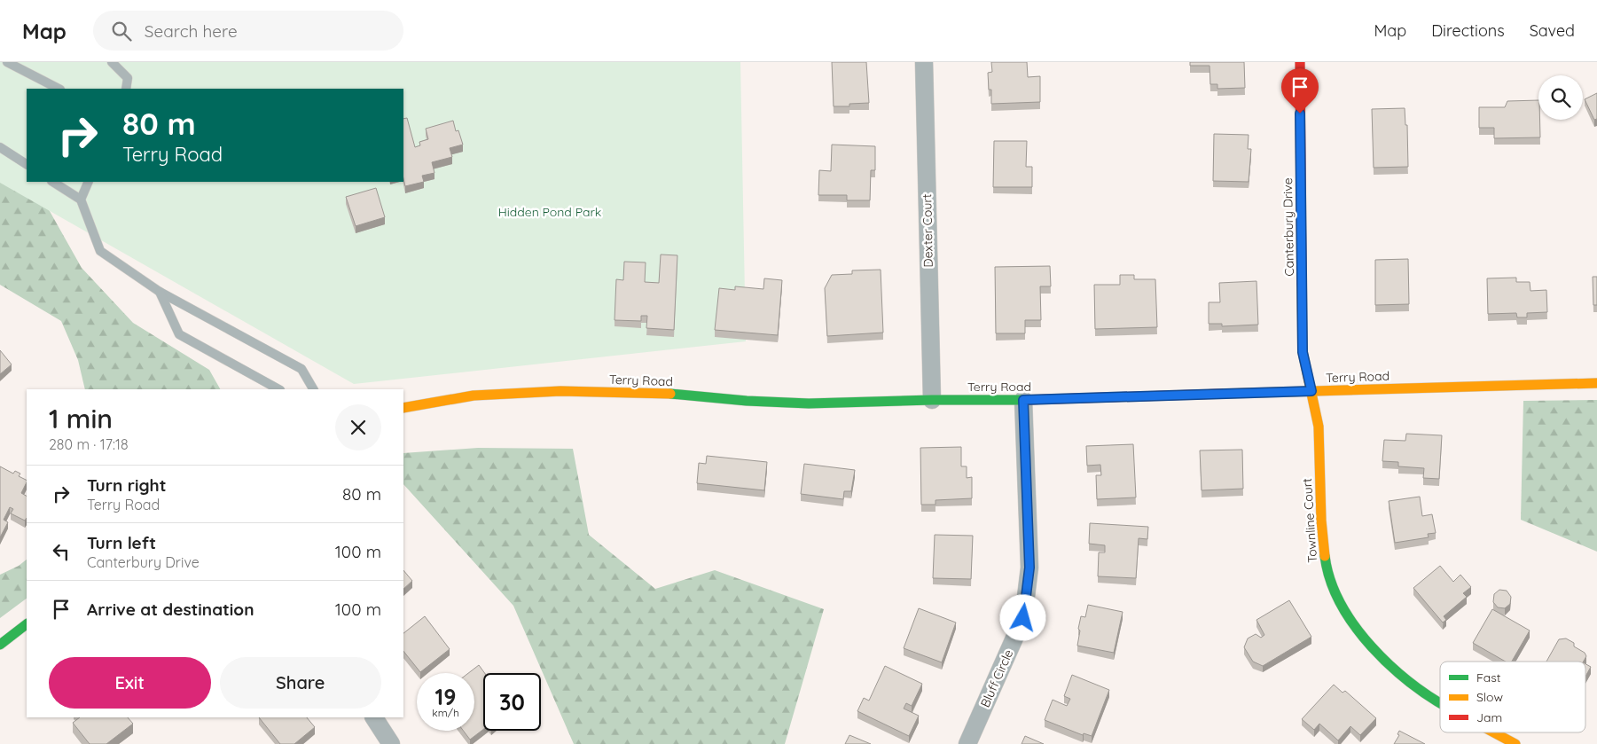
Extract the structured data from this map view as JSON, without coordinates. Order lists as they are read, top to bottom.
{
  "streets": {
    "street": [
      "Canterbury Drive",
      "Dexter Court",
      "Terry Road",
      "Townline Court",
      "Bluff Circle"
    ]
  },
  "crossings": [
    ["Canterbury Drive", "Terry Road"],
    ["Canterbury Drive", "Townline Court"],
    ["Dexter Court", "Terry Road"],
    ["Terry Road", "Townline Court"],
    ["Terry Road", "Bluff Circle"]
  ],
  "parks": ["Hidden Pond Park"],
  "legend": ["Fast", "Slow", "Jam"],
  "page": {
    "header": "Map",
    "search": "Search here",
    "nav": ["Map", "Directions", "Saved"],
    "turn": ["80 m", "Terry Road"],
    "heading": ["1 min", "280 m · 17:18"],
    "list": [
      {
        "name": "Turn right",
        "note": "Terry Road",
        "value": "80 m"
      },
      {
        "name": "Turn left",
        "note": "Canterbury Drive",
        "value": "100 m"
      },
      {
        "name": "Arrive at destination",
        "value": "100 m"
      }
    ],
    "buttons": ["Exit", "Share"],
    "speed": "19 km/h",
    "limit": "30"
  }
}
